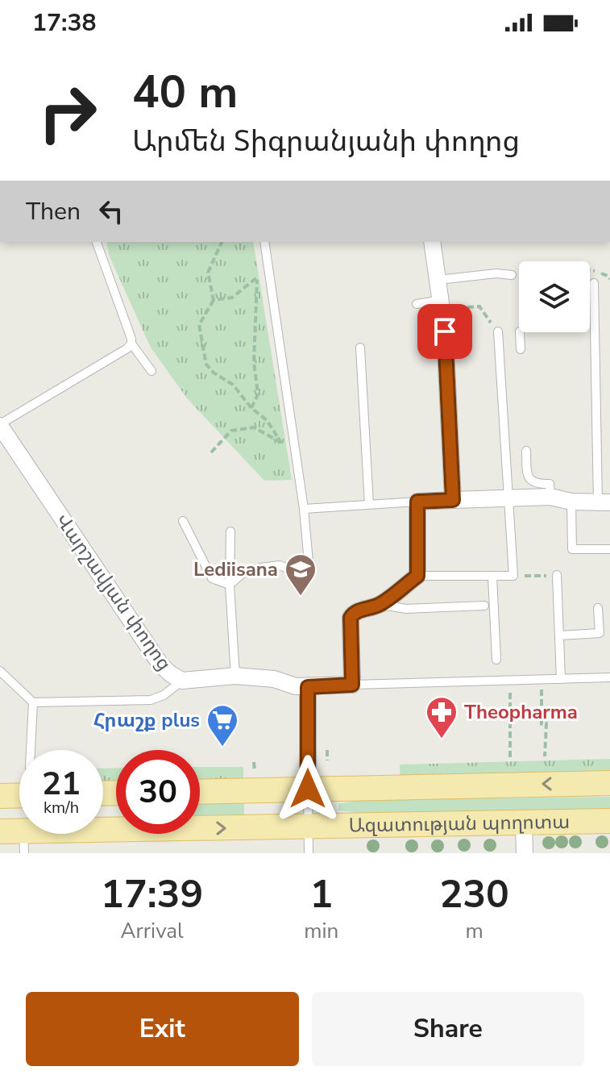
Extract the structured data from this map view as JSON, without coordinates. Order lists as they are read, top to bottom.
{
  "streets": {
    "main road": ["Ազատության պողոտա"],
    "street": ["Վարշավյան փողոց"]
  },
  "places": {
    "school or university": ["Lediisana"],
    "pharmacy": ["Theopharma"],
    "supermarket": ["Հրաշք plus"]
  },
  "page": {
    "status": "17:38",
    "turn": ["40 m", "Արմեն Տիգրանյանի փողոց"],
    "then": "Then",
    "speed": "21 km/h",
    "limit": "30",
    "eta": [
      "17:39",
      "Arrival",
      "1",
      "min",
      "230",
      "m"
    ],
    "buttons": ["Exit", "Share"]
  }
}
